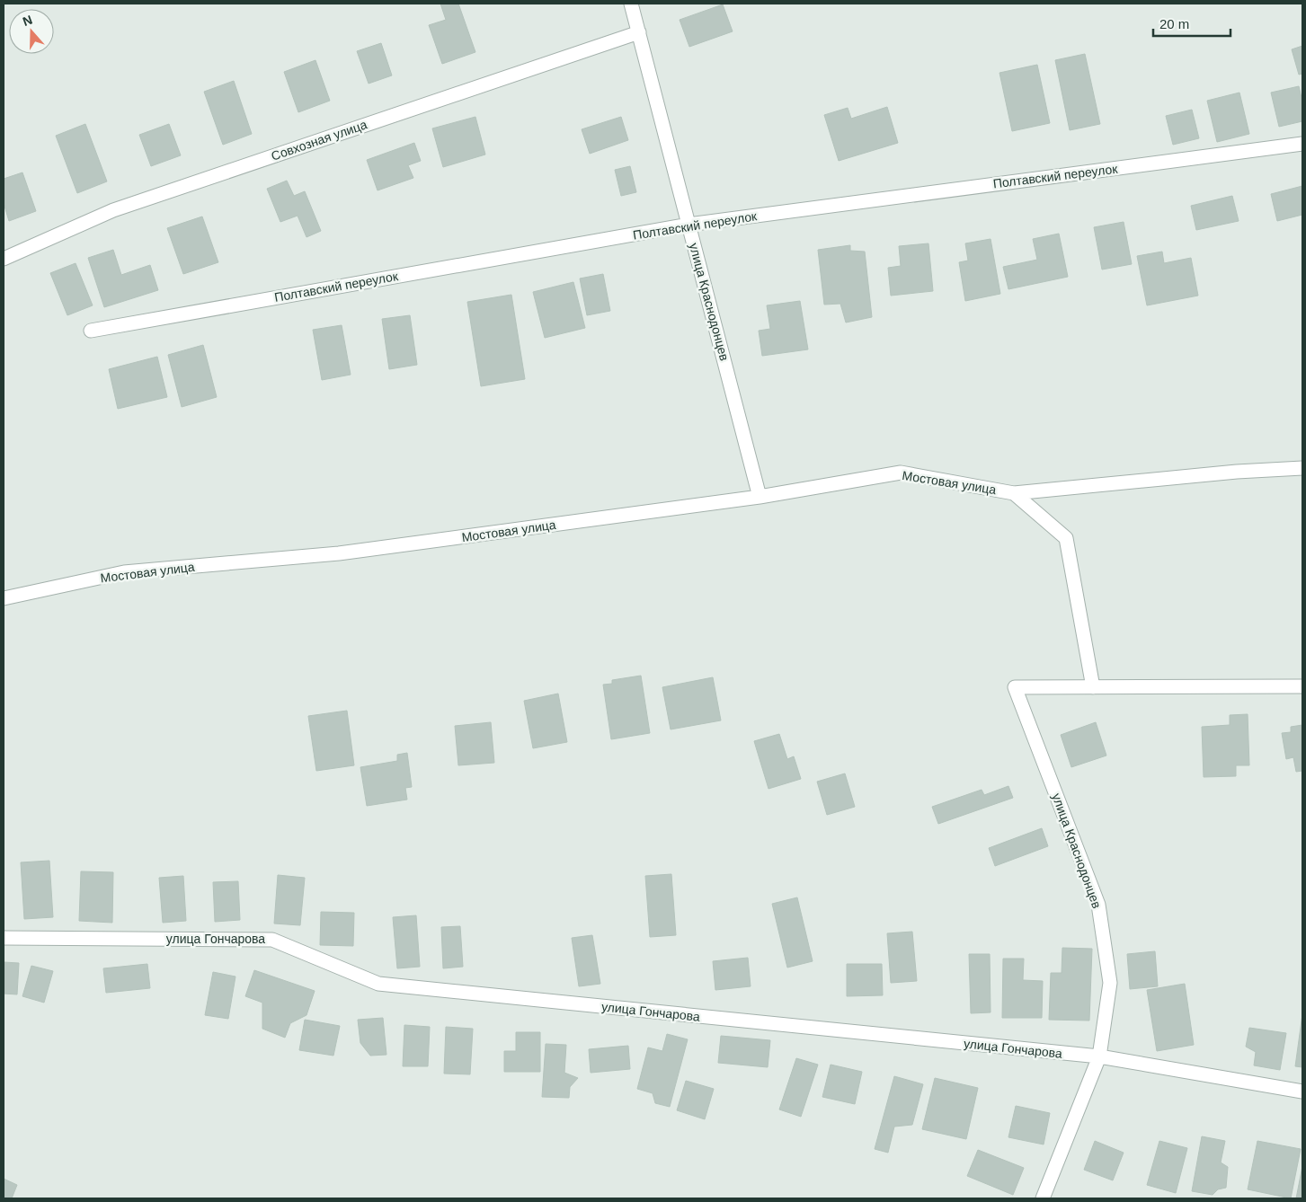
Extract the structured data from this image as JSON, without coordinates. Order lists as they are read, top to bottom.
{
  "streets": {
    "street": [
      "Совхозная улица",
      "Полтавский переулок",
      "улица Краснодонцев",
      "Мостовая улица",
      "улица Гончарова"
    ]
  },
  "crossings": [
    ["Совхозная улица", "улица Краснодонцев"],
    ["Полтавский переулок", "улица Краснодонцев"],
    ["улица Краснодонцев", "Мостовая улица"],
    ["улица Краснодонцев", "улица Гончарова"]
  ],
  "scale_bar": "20 m",
  "north": "top"
}
